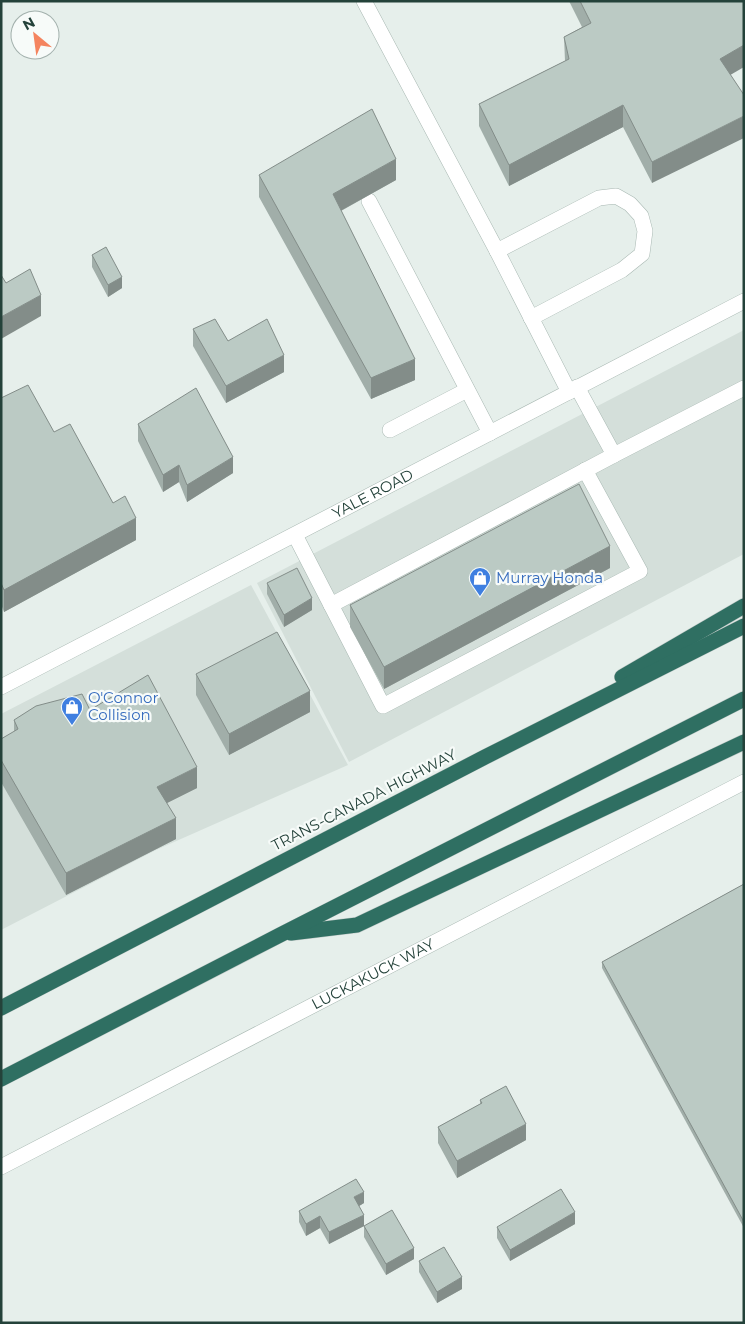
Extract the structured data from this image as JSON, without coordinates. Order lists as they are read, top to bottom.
{
  "streets": {
    "highway": ["TRANS-CANADA HIGHWAY"],
    "street": ["YALE ROAD", "LUCKAKUCK WAY"]
  },
  "places": {
    "shop": ["Murray Honda", "O'Connor Collision"]
  },
  "north": "top left"
}
